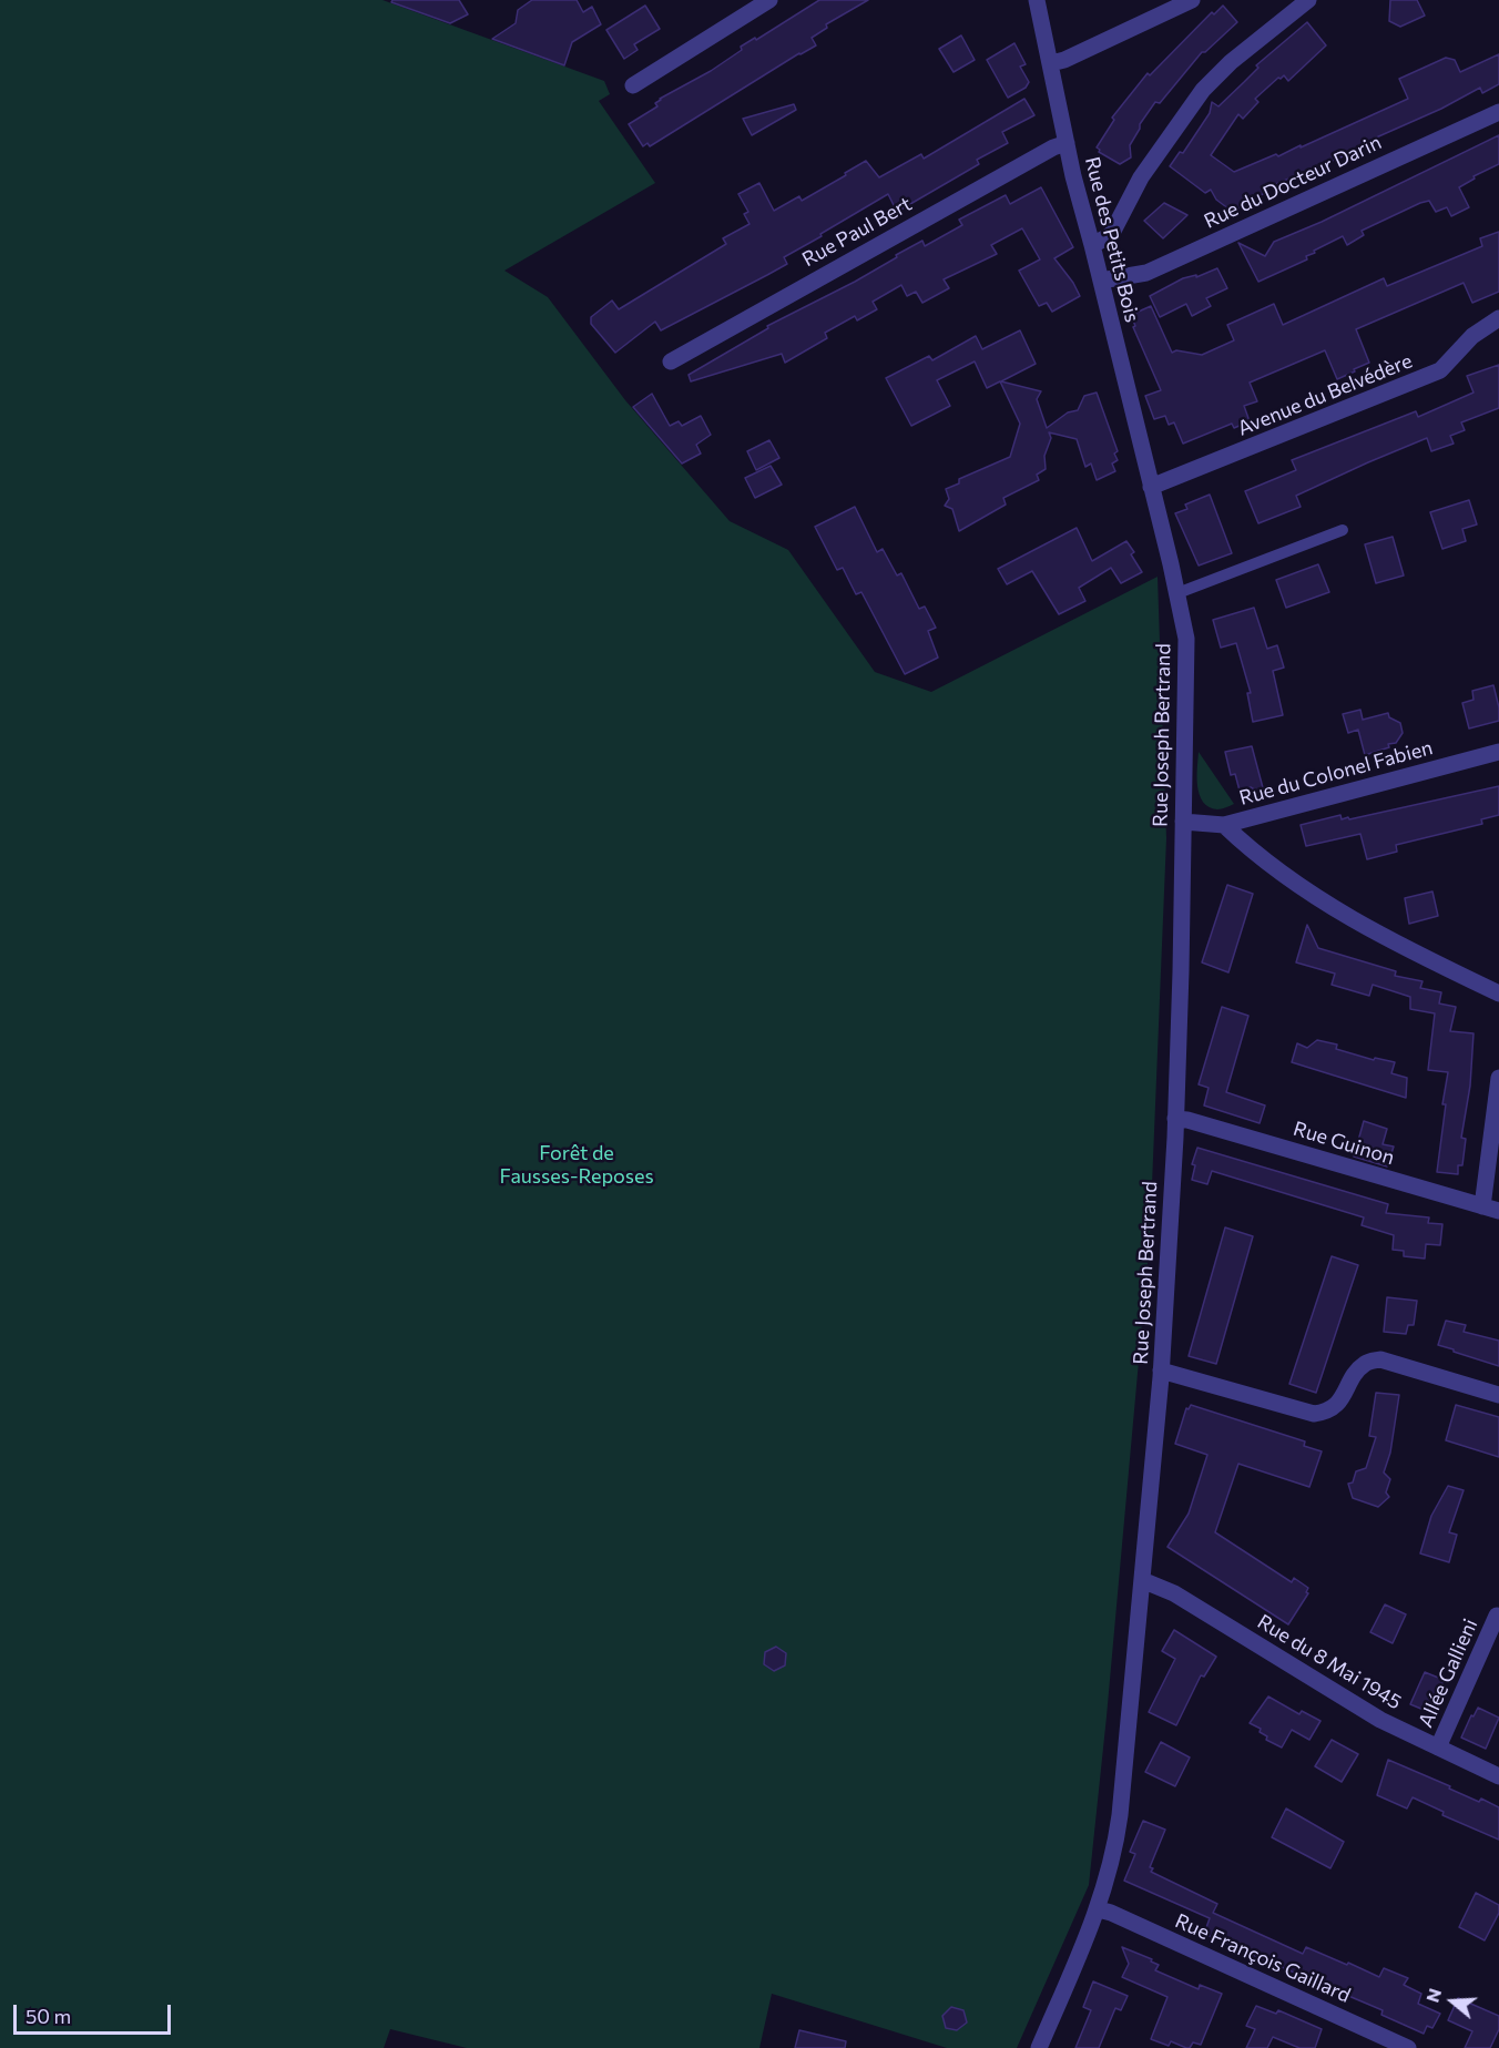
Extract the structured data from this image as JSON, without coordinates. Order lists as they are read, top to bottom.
{
  "streets": {
    "street": [
      "Rue du Docteur Darin",
      "Rue Paul Bert",
      "Rue des Petits Bois",
      "Avenue du Belvédère",
      "Rue Joseph Bertrand",
      "Rue du Colonel Fabien",
      "Rue Guinon",
      "Rue du 8 Mai 1945",
      "Allée Gallieni",
      "Rue François Gaillard"
    ]
  },
  "crossings": [
    ["Rue du Docteur Darin", "Rue des Petits Bois"],
    ["Rue Paul Bert", "Rue des Petits Bois"],
    ["Rue des Petits Bois", "Avenue du Belvédère"],
    ["Rue des Petits Bois", "Rue Joseph Bertrand"],
    ["Avenue du Belvédère", "Rue Joseph Bertrand"],
    ["Rue Joseph Bertrand", "Rue du Colonel Fabien"],
    ["Rue Joseph Bertrand", "Rue Guinon"],
    ["Rue Joseph Bertrand", "Rue du 8 Mai 1945"],
    ["Rue Joseph Bertrand", "Rue François Gaillard"],
    ["Rue du 8 Mai 1945", "Allée Gallieni"]
  ],
  "parks": ["Forêt de Fausses-Reposes"],
  "scale_bar": "50 m",
  "north": "left"
}
